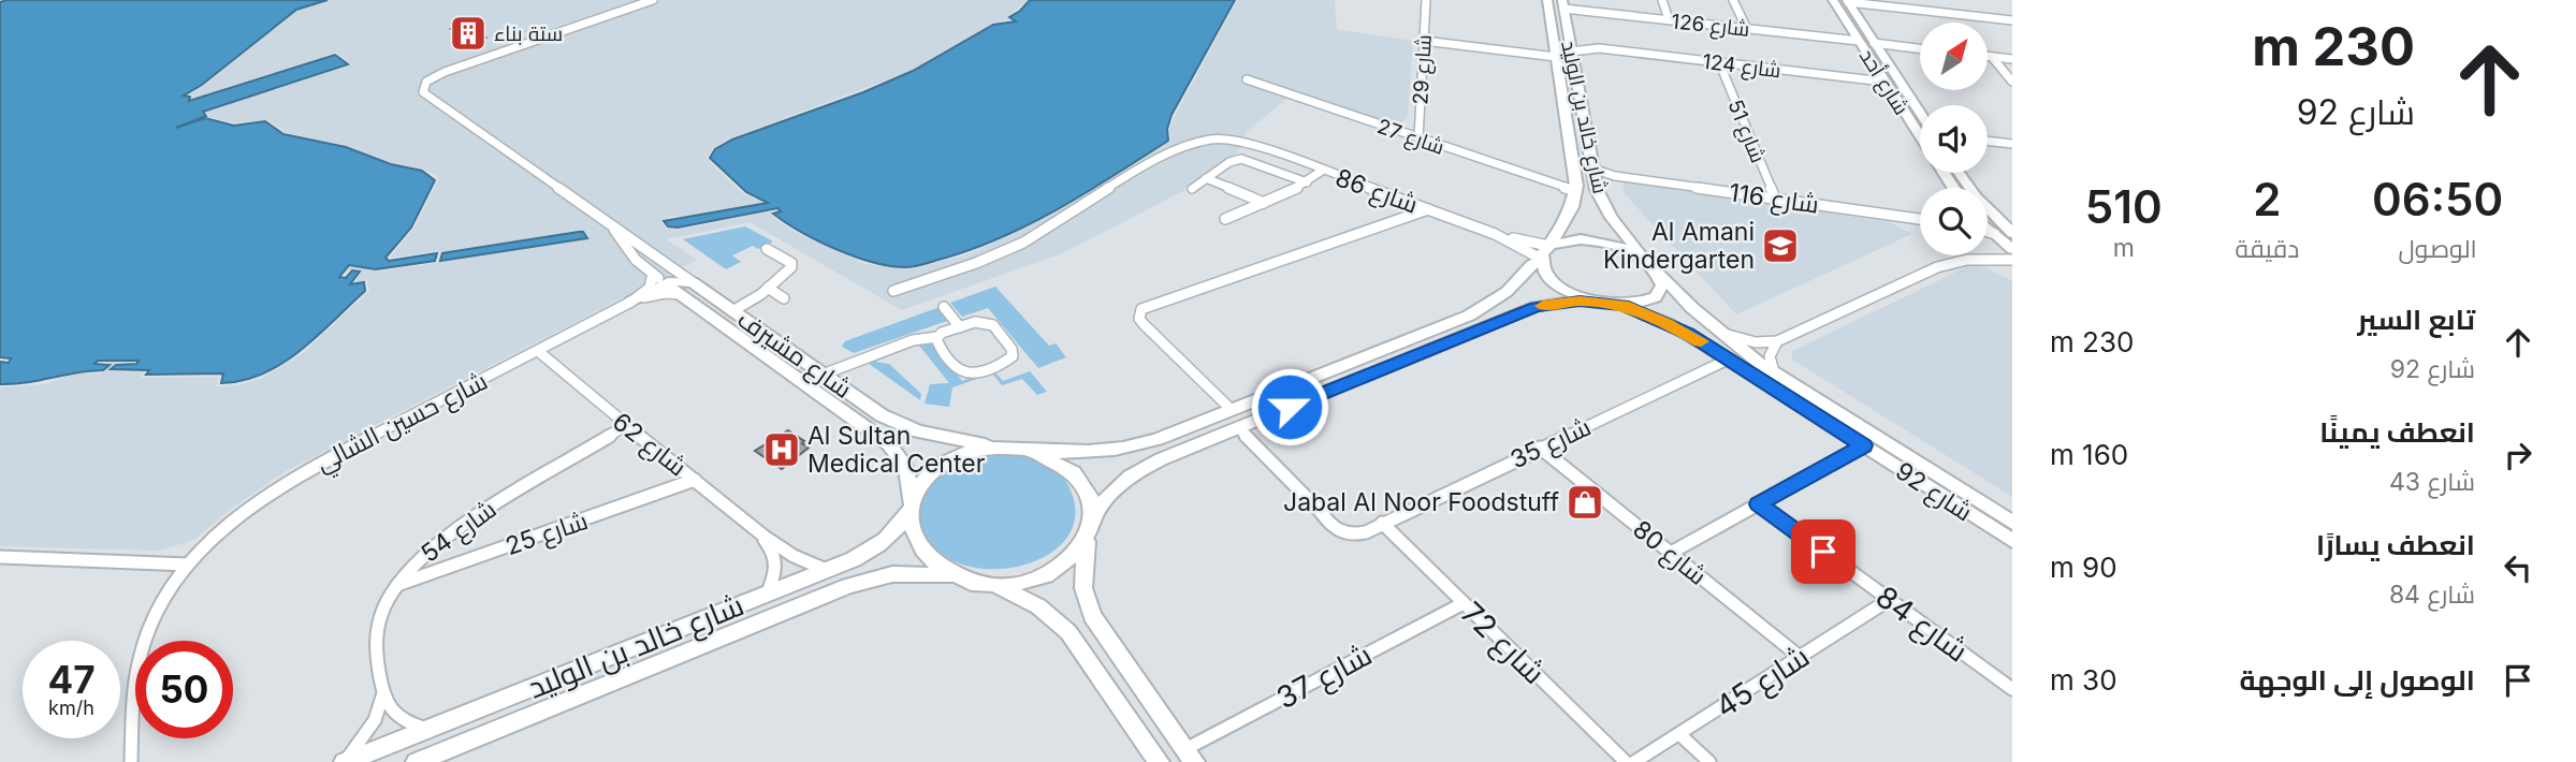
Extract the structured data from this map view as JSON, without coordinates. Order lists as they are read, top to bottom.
{
  "streets": {
    "main road": [
      "شارع أحد",
      "شارع خالد بن الوليد",
      "شارع مشيرف",
      "شارع 92"
    ],
    "street": [
      "شارع 126",
      "شارع 124",
      "شارع 29",
      "شارع 51",
      "شارع 27",
      "شارع 86",
      "شارع 116",
      "شارع حسين الشالي",
      "شارع 35",
      "شارع 62",
      "شارع 54",
      "شارع 25",
      "شارع 80",
      "شارع 84",
      "شارع 72",
      "شارع 37",
      "شارع 45"
    ]
  },
  "crossings": [
    ["شارع 126", "شارع أحد"],
    ["شارع 126", "شارع خالد بن الوليد"],
    ["شارع 124", "شارع أحد"],
    ["شارع 124", "شارع خالد بن الوليد"],
    ["شارع 124", "شارع 51"],
    ["شارع 29", "شارع 27"],
    ["شارع خالد بن الوليد", "شارع 27"],
    ["شارع خالد بن الوليد", "شارع 86"],
    ["شارع خالد بن الوليد", "شارع 116"],
    ["شارع خالد بن الوليد", "شارع مشيرف"],
    ["شارع خالد بن الوليد", "شارع 62"],
    ["شارع خالد بن الوليد", "شارع 92"],
    ["شارع خالد بن الوليد", "شارع 54"],
    ["شارع 51", "شارع 116"],
    ["شارع مشيرف", "شارع حسين الشالي"],
    ["شارع حسين الشالي", "شارع 62"],
    ["شارع 35", "شارع 92"],
    ["شارع 35", "شارع 80"],
    ["شارع 35", "شارع 72"],
    ["شارع 62", "شارع 54"],
    ["شارع 62", "شارع 25"],
    ["شارع 54", "شارع 25"],
    ["شارع 80", "شارع 45"],
    ["شارع 84", "شارع 45"],
    ["شارع 72", "شارع 37"]
  ],
  "places": {
    "building": ["ستة بناء"],
    "school or university": ["Al Amani Kindergarten"],
    "hospital": ["Al Sultan Medical Center"],
    "shop": ["Jabal Al Noor Foodstuff"]
  },
  "north": "top right",
  "page": {
    "turn": ["230 m", "شارع 92"],
    "eta": [
      "06:50",
      "الوصول",
      "2",
      "دقيقة",
      "510",
      "m"
    ],
    "list": [
      {
        "name": "تابع السير",
        "note": "شارع 92",
        "value": "230 m"
      },
      {
        "name": "انعطف يمينًا",
        "note": "شارع 43",
        "value": "160 m"
      },
      {
        "name": "انعطف يسارًا",
        "note": "شارع 84",
        "value": "90 m"
      },
      {
        "name": "الوصول إلى الوجهة",
        "value": "30 m"
      }
    ],
    "speed": "47 km/h",
    "limit": "50"
  }
}
